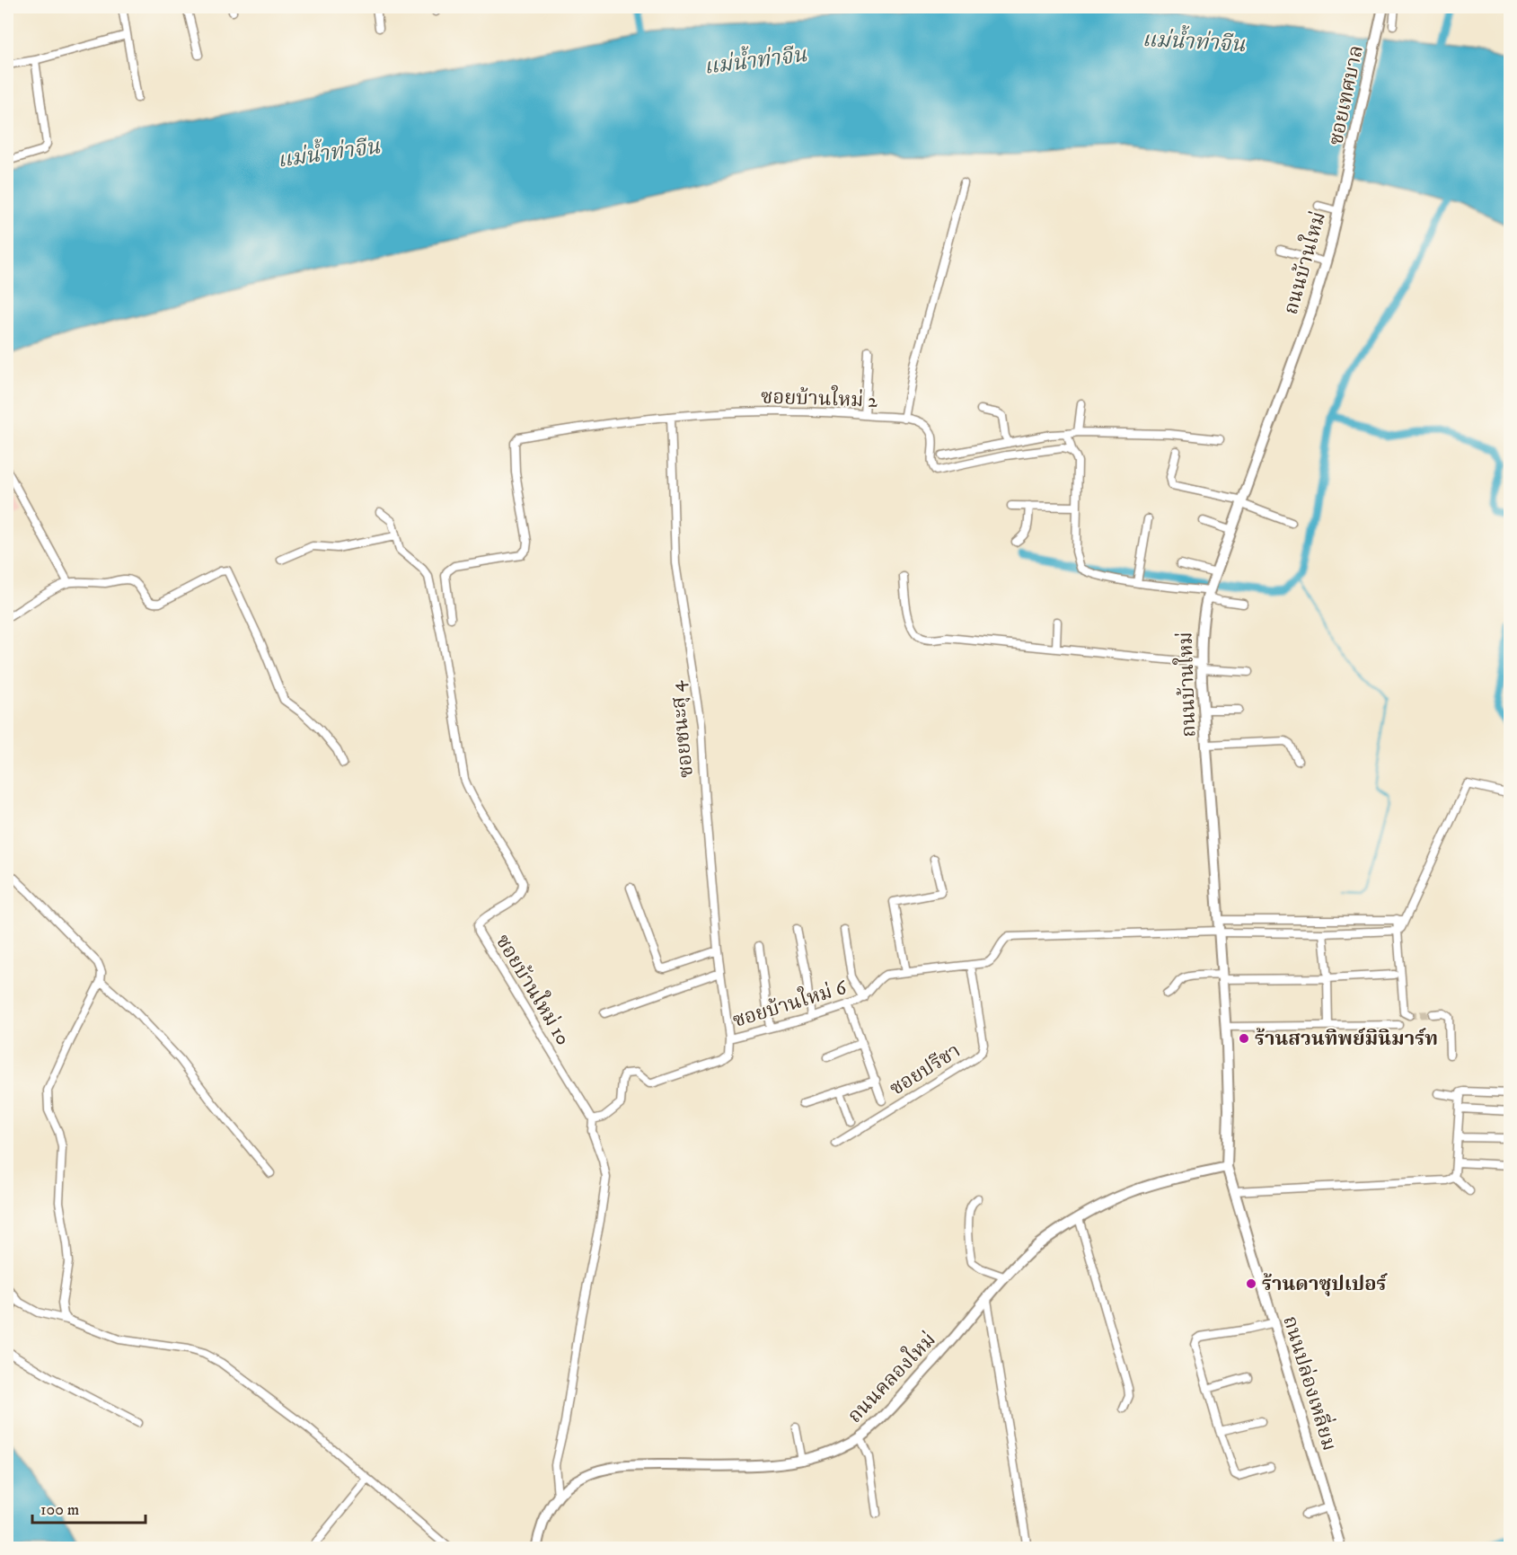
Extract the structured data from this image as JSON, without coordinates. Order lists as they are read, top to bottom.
{
  "streets": {
    "street": [
      "ซอยเทศบาล",
      "ถนนบ้านใหม่",
      "ซอยบ้านใหม่ 2",
      "ซอยชนะสุ 4",
      "ซอยบ้านใหม่ 10",
      "ซอยบ้านใหม่ 6",
      "ซอยปรีชา",
      "ถนนคลองใหม่",
      "ถนนปล่องเหลี่ยม"
    ]
  },
  "crossings": [
    ["ซอยเทศบาล", "ถนนบ้านใหม่"],
    ["ถนนบ้านใหม่", "ซอยบ้านใหม่ 6"],
    ["ถนนบ้านใหม่", "ถนนคลองใหม่"],
    ["ถนนบ้านใหม่", "ถนนปล่องเหลี่ยม"],
    ["ซอยบ้านใหม่ 2", "ซอยชนะสุ 4"],
    ["ซอยชนะสุ 4", "ซอยบ้านใหม่ 6"],
    ["ซอยบ้านใหม่ 10", "ซอยบ้านใหม่ 6"],
    ["ซอยบ้านใหม่ 10", "ถนนคลองใหม่"],
    ["ซอยบ้านใหม่ 6", "ซอยปรีชา"],
    ["ถนนคลองใหม่", "ถนนปล่องเหลี่ยม"]
  ],
  "water": ["แม่น้ำท่าจีน"],
  "places": ["ร้านสวนทิพย์มินิมาร์ท", "ร้านดาซุปเปอร์"],
  "scale_bar": "100 m"
}
